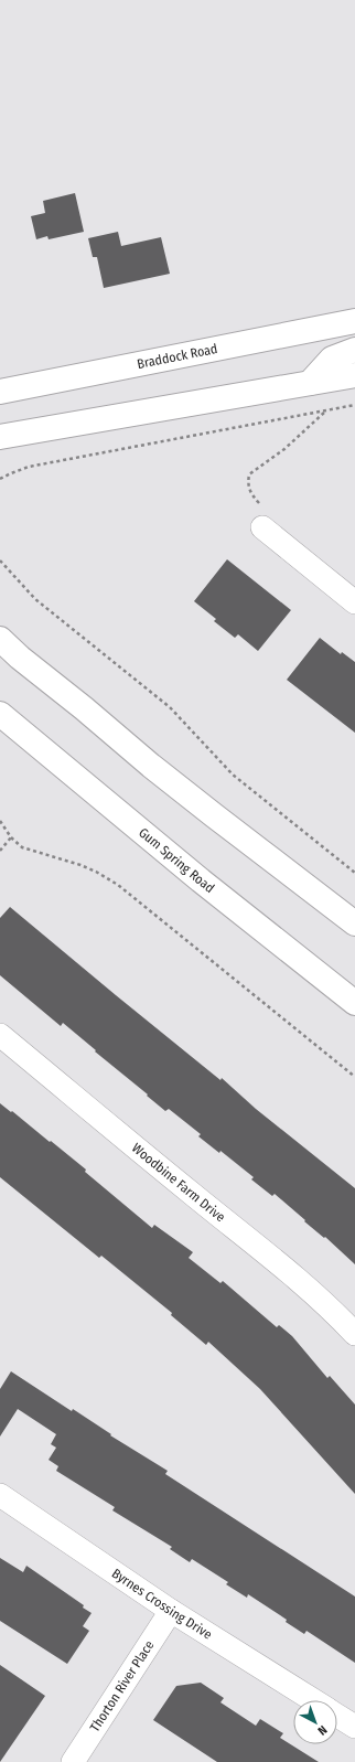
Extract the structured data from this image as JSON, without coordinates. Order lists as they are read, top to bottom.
{
  "streets": {
    "main road": ["Braddock Road", "Gum Spring Road"],
    "street": ["Woodbine Farm Drive", "Byrnes Crossing Drive", "Thorton River Place"]
  },
  "crossings": [
    ["Byrnes Crossing Drive", "Thorton River Place"]
  ],
  "north": "bottom right"
}
